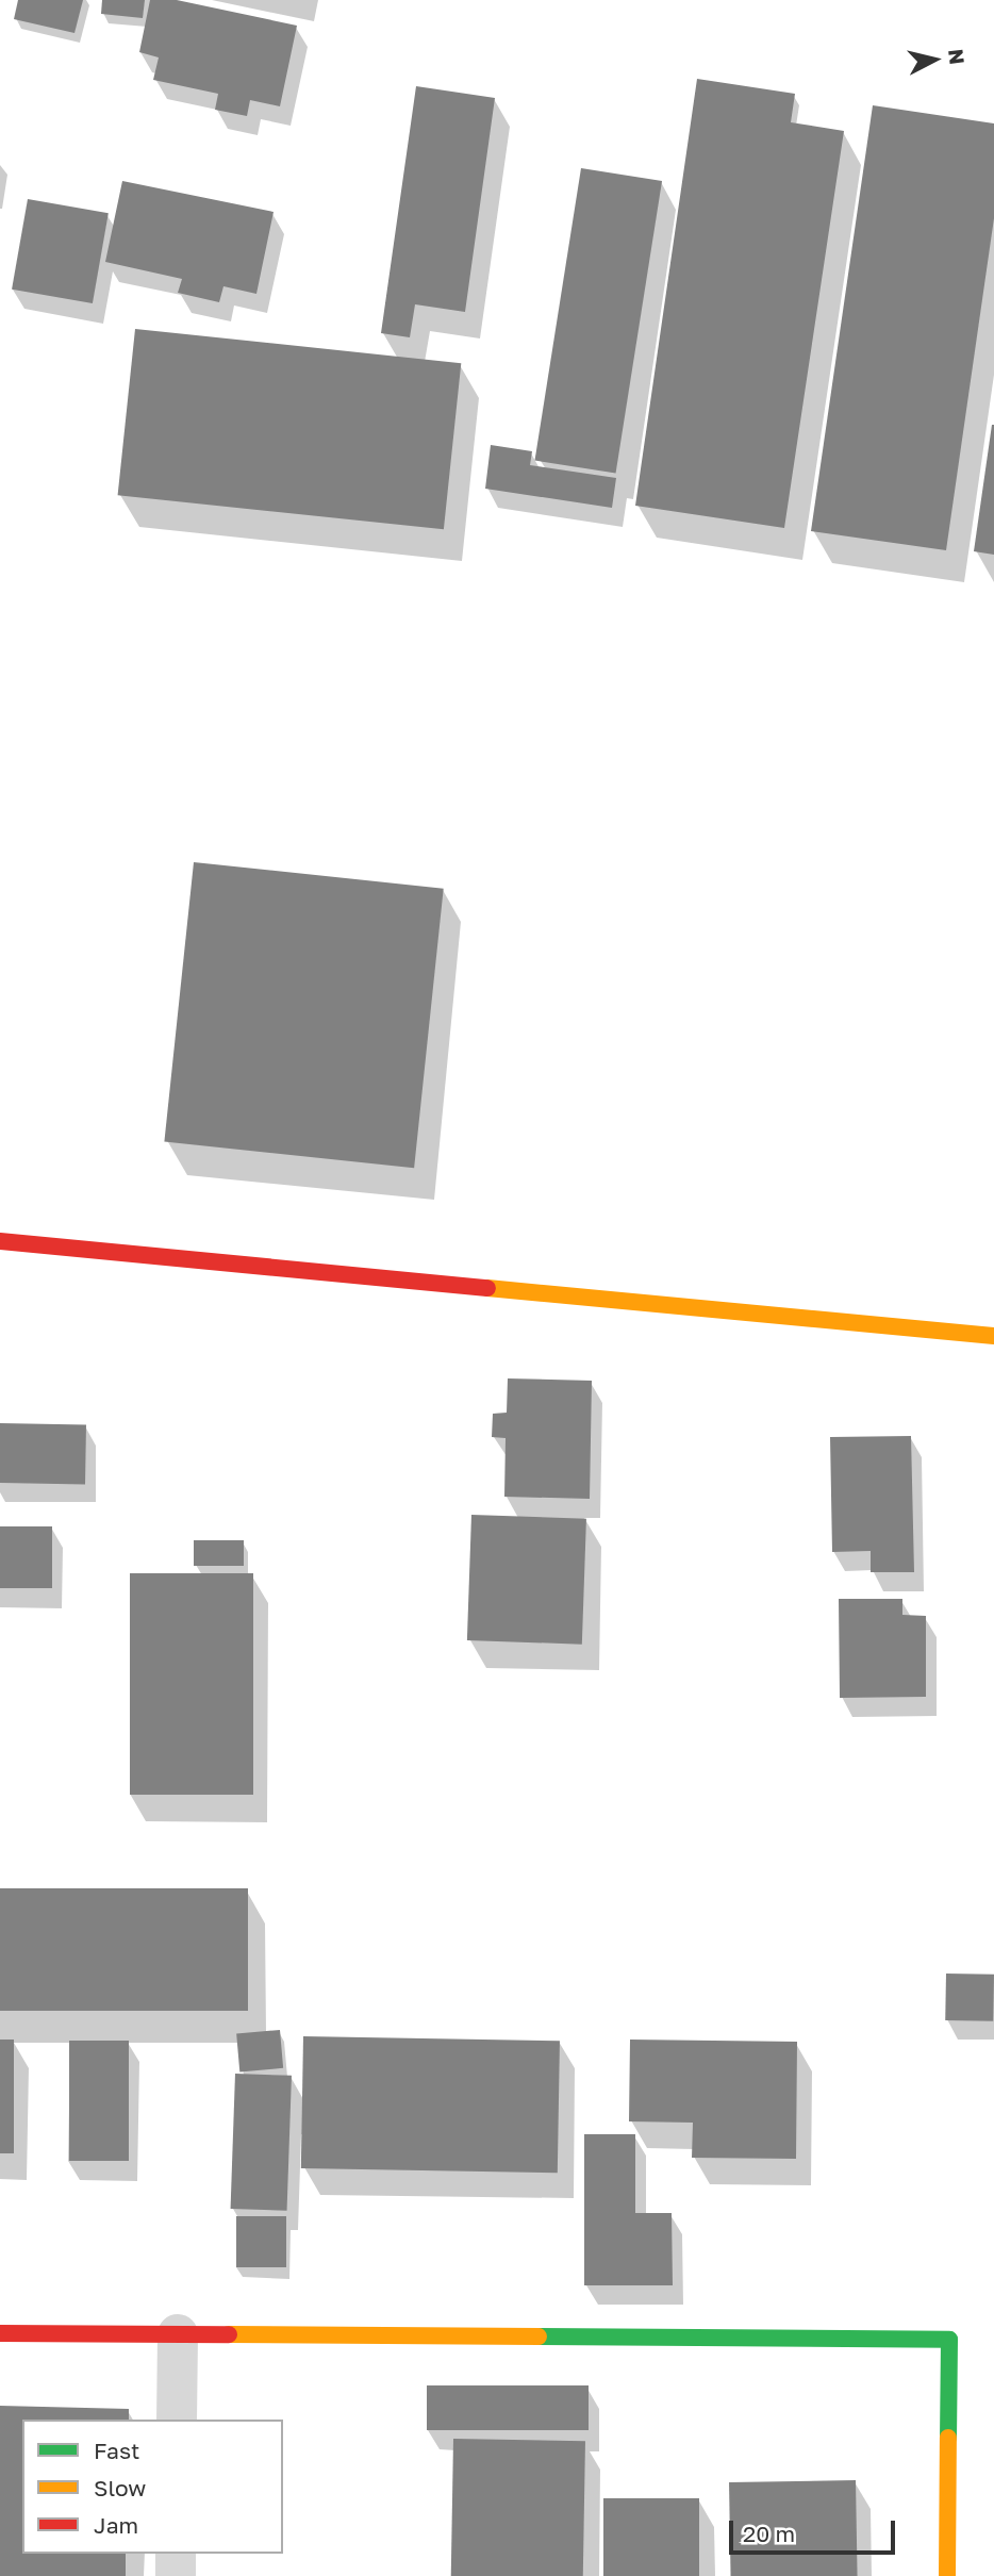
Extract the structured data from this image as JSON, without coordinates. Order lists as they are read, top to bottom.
{
  "legend": ["Fast", "Slow", "Jam"],
  "scale_bar": "20 m",
  "north": "right"
}
